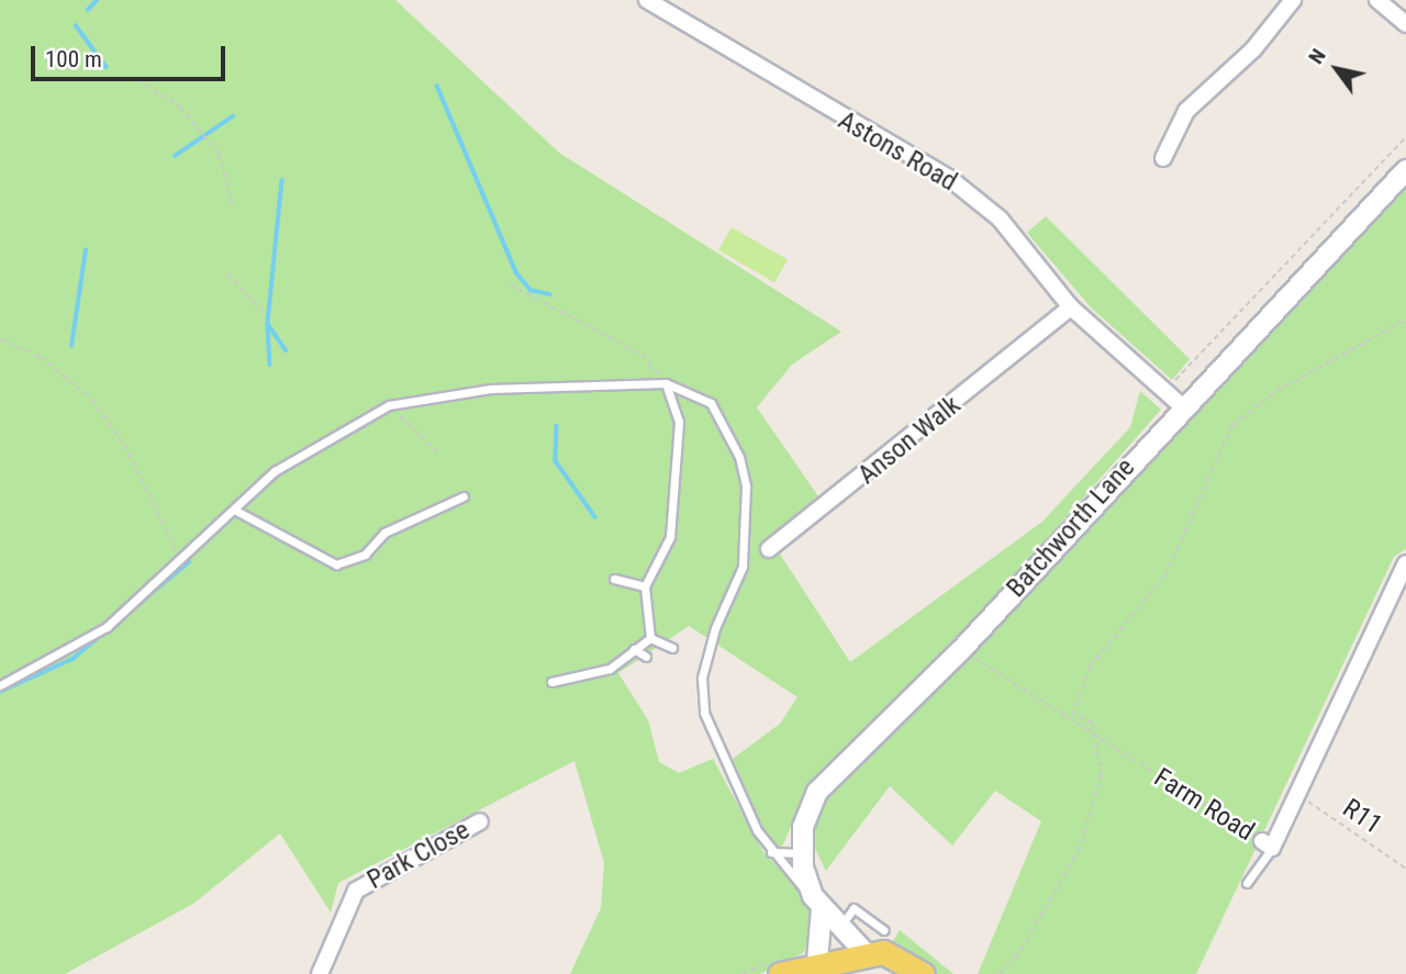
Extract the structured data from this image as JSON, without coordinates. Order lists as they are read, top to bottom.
{
  "streets": {
    "street": [
      "Astons Road",
      "Anson Walk",
      "Batchworth Lane",
      "Farm Road",
      "Park Close"
    ],
    "path": ["R11"]
  },
  "crossings": [
    ["Astons Road", "Anson Walk"],
    ["Astons Road", "Batchworth Lane"],
    ["Farm Road", "R11"]
  ],
  "scale_bar": "100 m",
  "north": "top left"
}
